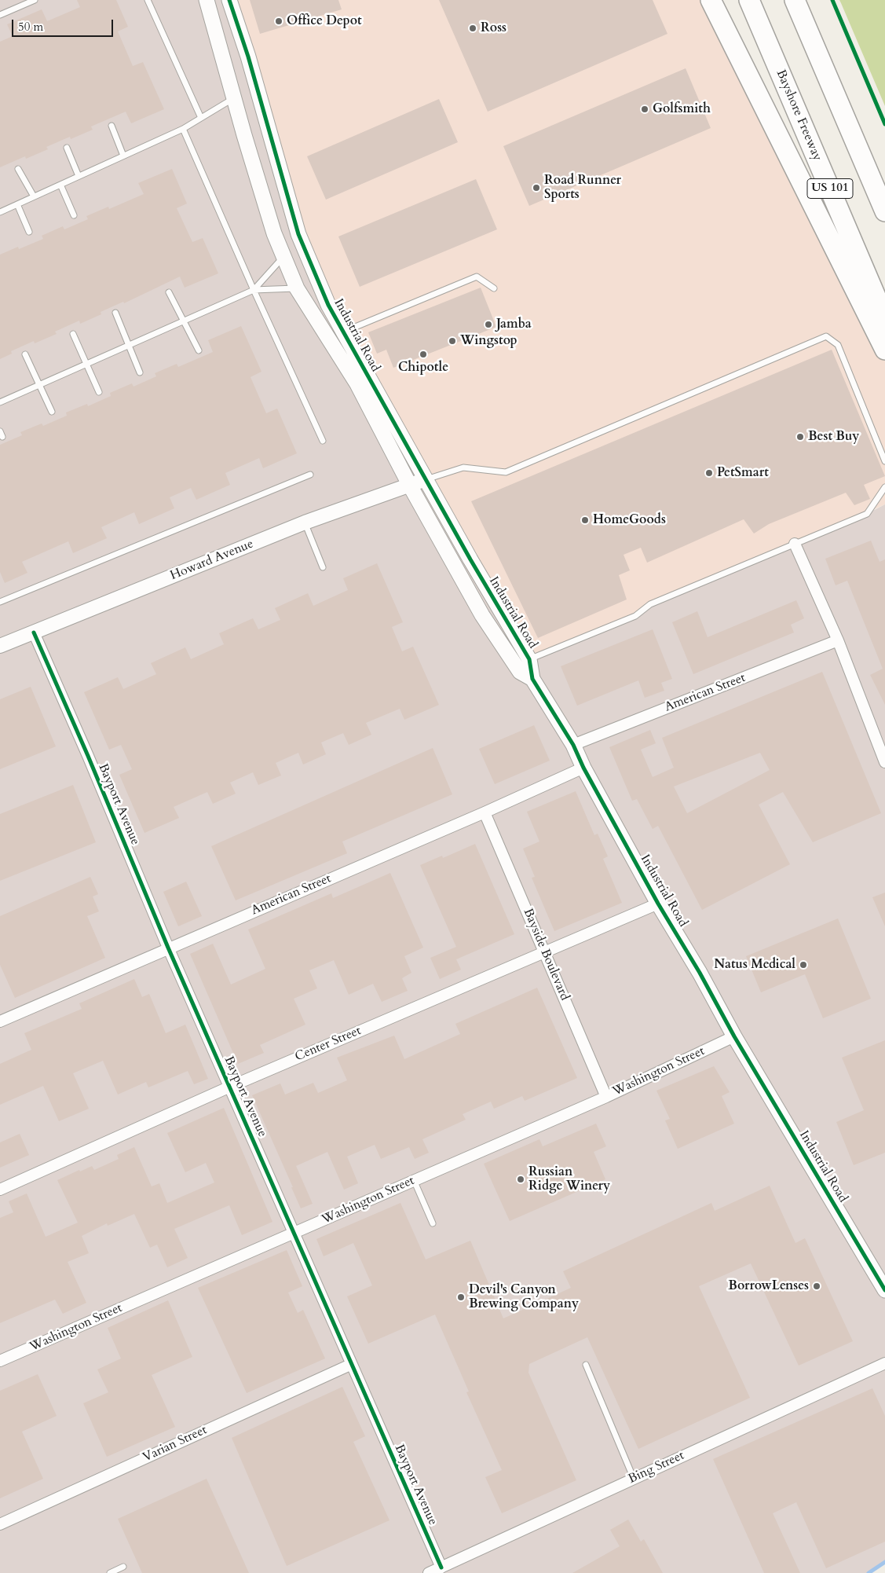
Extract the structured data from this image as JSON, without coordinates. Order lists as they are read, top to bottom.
{
  "streets": {
    "highway": ["Bayshore Freeway", "US 101"],
    "main road": ["Industrial Road"],
    "street": [
      "Howard Avenue",
      "American Street",
      "Bayport Avenue",
      "Bayside Boulevard",
      "Center Street",
      "Washington Street",
      "Varian Street",
      "Bing Street"
    ]
  },
  "crossings": [
    ["Industrial Road", "Howard Avenue"],
    ["Industrial Road", "American Street"],
    ["Industrial Road", "Center Street"],
    ["Industrial Road", "Washington Street"],
    ["Howard Avenue", "Bayport Avenue"],
    ["American Street", "Bayport Avenue"],
    ["American Street", "Bayside Boulevard"],
    ["Bayport Avenue", "Center Street"],
    ["Bayport Avenue", "Washington Street"],
    ["Bayport Avenue", "Varian Street"],
    ["Bayport Avenue", "Bing Street"],
    ["Bayside Boulevard", "Center Street"],
    ["Bayside Boulevard", "Washington Street"]
  ],
  "places": [
    "Office Depot",
    "Ross",
    "Golfsmith",
    "Road Runner Sports",
    "Jamba",
    "Wingstop",
    "Chipotle",
    "Best Buy",
    "PetSmart",
    "HomeGoods",
    "Natus Medical",
    "Russian Ridge Winery",
    "BorrowLenses",
    "Devil's Canyon Brewing Company"
  ],
  "scale_bar": "50 m"
}
